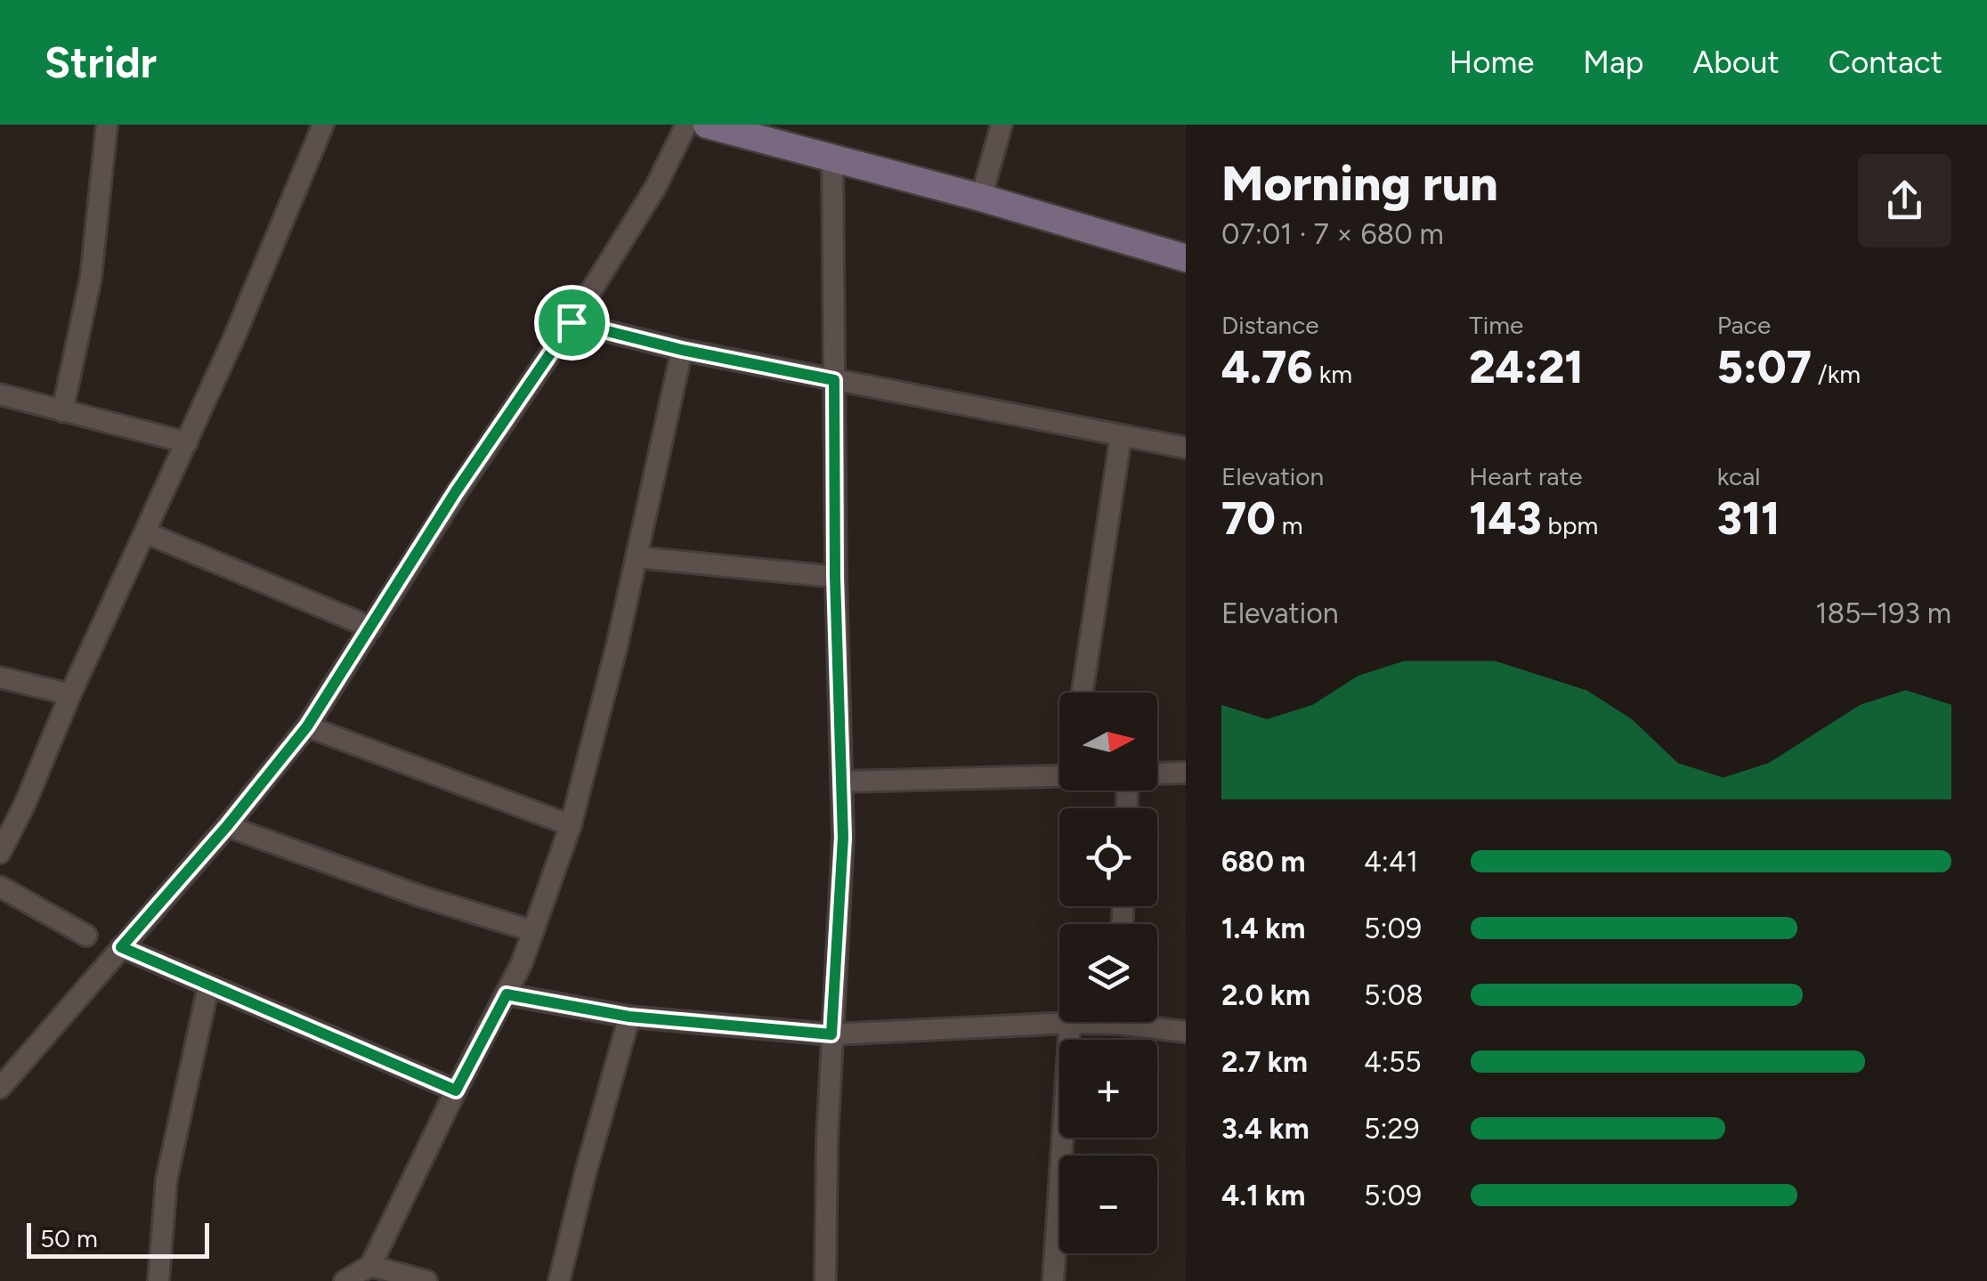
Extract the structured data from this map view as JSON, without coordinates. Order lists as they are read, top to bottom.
{
  "scale_bar": "50 m",
  "north": "right",
  "page": {
    "header": "Stridr",
    "nav": [
      "Home",
      "Map",
      "About",
      "Contact"
    ],
    "heading": ["Morning run", "07:01 · 7 × 680 m"],
    "stats": [
      ["Distance", "4.76 km"],
      ["Time", "24:21"],
      ["Pace", "5:07 /km"],
      ["Elevation", "70 m"],
      ["Heart rate", "143 bpm"],
      ["kcal", "311"]
    ],
    "chart": ["Elevation", "185–193 m"],
    "map_buttons": ["+", "−"],
    "list": [
      {
        "name": "680 m",
        "note": "4:41"
      },
      {
        "name": "1.4 km",
        "note": "5:09"
      },
      {
        "name": "2.0 km",
        "note": "5:08"
      },
      {
        "name": "2.7 km",
        "note": "4:55"
      },
      {
        "name": "3.4 km",
        "note": "5:29"
      },
      {
        "name": "4.1 km",
        "note": "5:09"
      }
    ],
    "scale": "50 m"
  }
}
